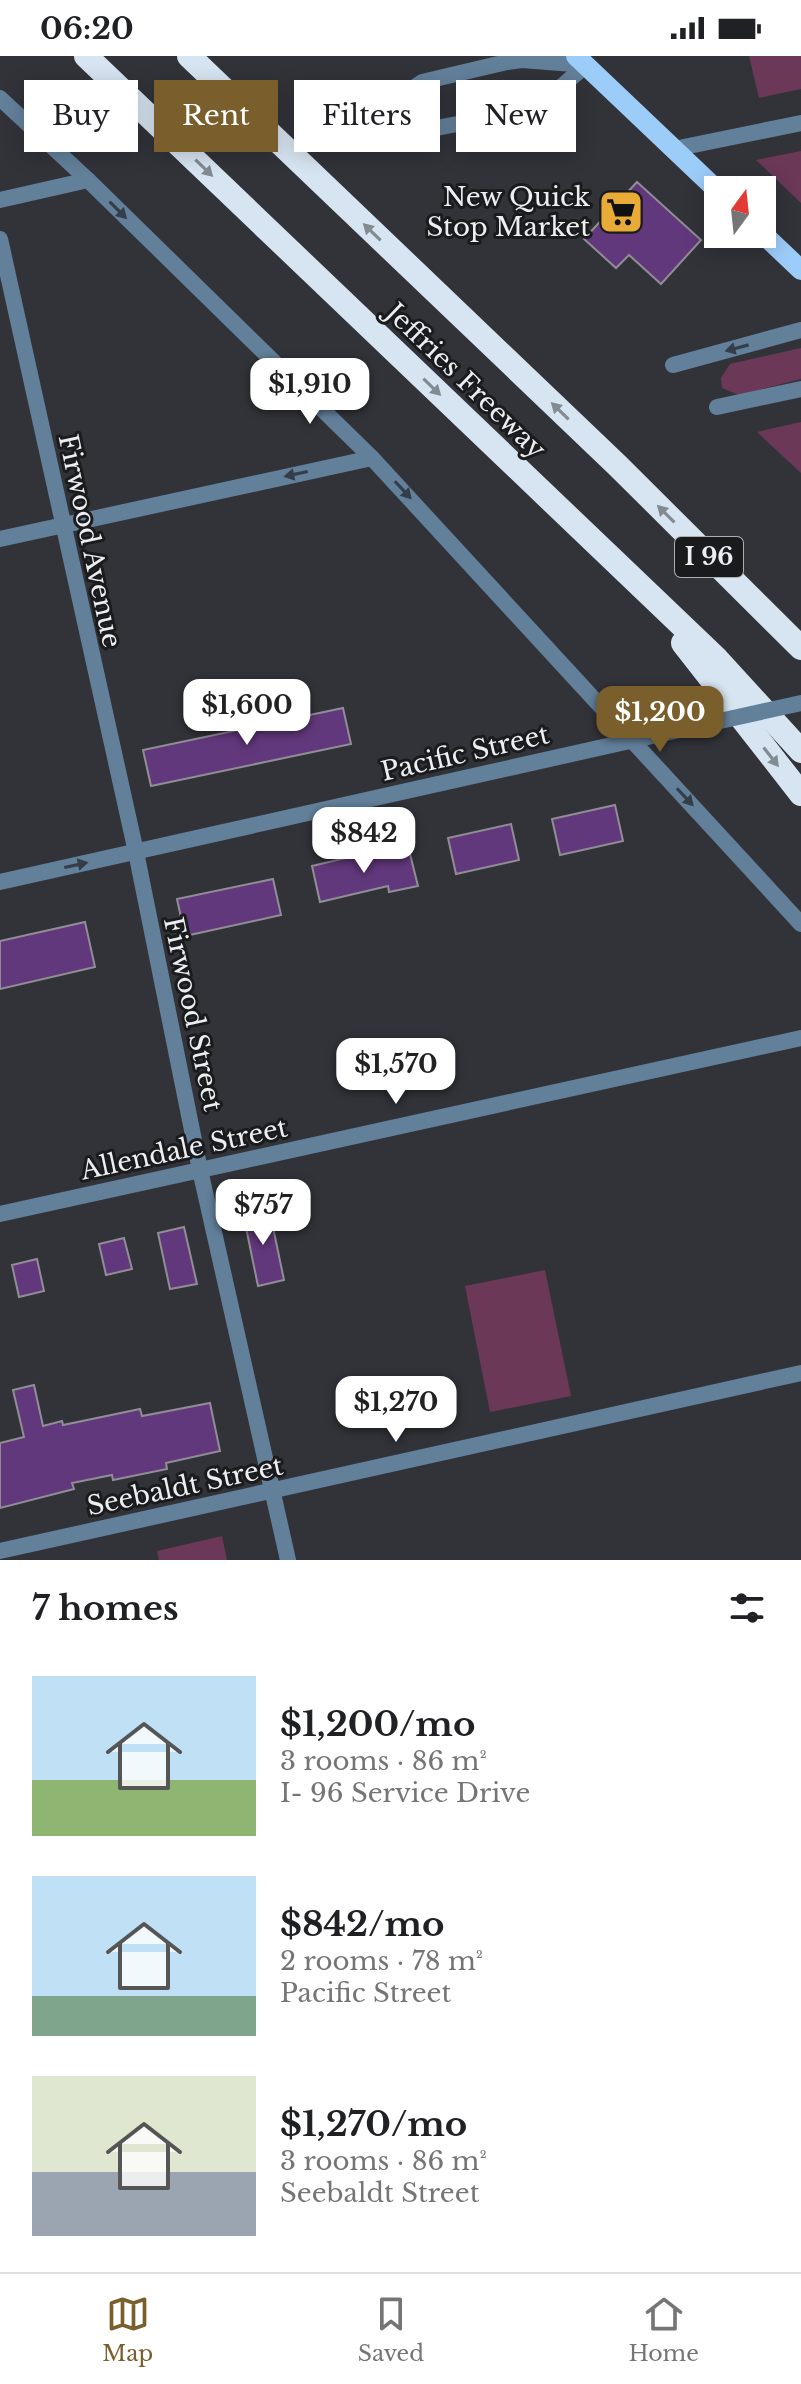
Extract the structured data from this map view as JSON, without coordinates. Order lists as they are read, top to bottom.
{
  "streets": {
    "highway": ["Jeffries Freeway", "I 96"],
    "street": [
      "Firwood Avenue",
      "Pacific Street",
      "Firwood Street",
      "Allendale Street",
      "Seebaldt Street"
    ]
  },
  "crossings": [
    ["Firwood Avenue", "Pacific Street"],
    ["Firwood Avenue", "Firwood Street"],
    ["Pacific Street", "Firwood Street"],
    ["Firwood Street", "Allendale Street"],
    ["Firwood Street", "Seebaldt Street"]
  ],
  "places": {
    "supermarket": ["New Quick Stop Market"]
  },
  "north": "top",
  "page": {
    "status": "06:20",
    "chip": [
      "Buy",
      "Rent",
      "Filters",
      "New"
    ],
    "price": [
      "$1,910",
      "$1,600",
      "$1,200",
      "$842",
      "$1,570",
      "$757",
      "$1,270"
    ],
    "heading": "7 homes",
    "list": [
      {
        "name": "$1,200/mo",
        "note": "3 rooms · 86 m² · I- 96 Service Drive"
      },
      {
        "name": "$842/mo",
        "note": "2 rooms · 78 m² · Pacific Street"
      },
      {
        "name": "$1,270/mo",
        "note": "3 rooms · 86 m² · Seebaldt Street"
      }
    ],
    "tabs": ["Map", "Saved", "Home"]
  }
}
